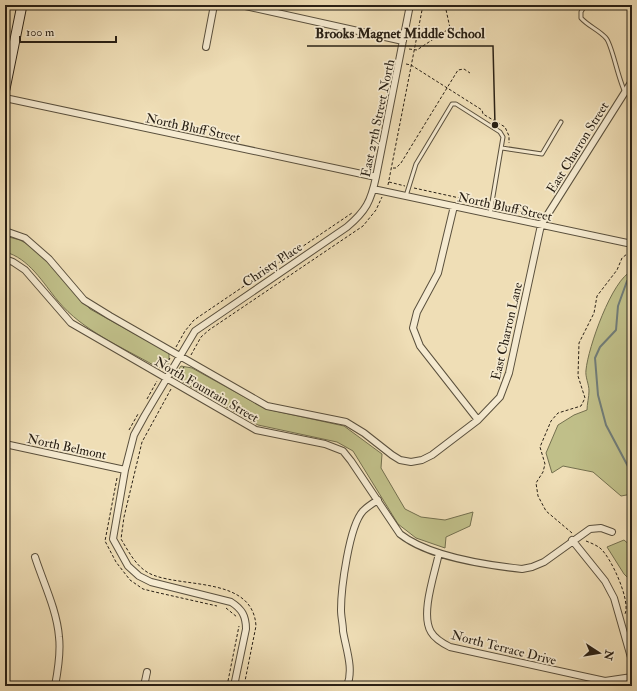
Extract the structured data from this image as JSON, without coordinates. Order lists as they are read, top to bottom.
{
  "streets": {
    "street": [
      "East 27th Street North",
      "North Bluff Street",
      "East Charron Street",
      "Christy Place",
      "East Charron Lane",
      "North Fountain Street",
      "North Belmont",
      "North Terrace Drive"
    ]
  },
  "crossings": [
    ["East 27th Street North", "North Bluff Street"],
    ["East 27th Street North", "Christy Place"],
    ["North Bluff Street", "East Charron Street"],
    ["North Bluff Street", "Christy Place"],
    ["North Bluff Street", "East Charron Lane"],
    ["East Charron Street", "East Charron Lane"],
    ["Christy Place", "North Fountain Street"],
    ["Christy Place", "North Belmont"],
    ["East Charron Lane", "North Fountain Street"],
    ["North Fountain Street", "North Terrace Drive"]
  ],
  "places": ["Brooks Magnet Middle School"],
  "scale_bar": "100 m",
  "north": "right"
}
